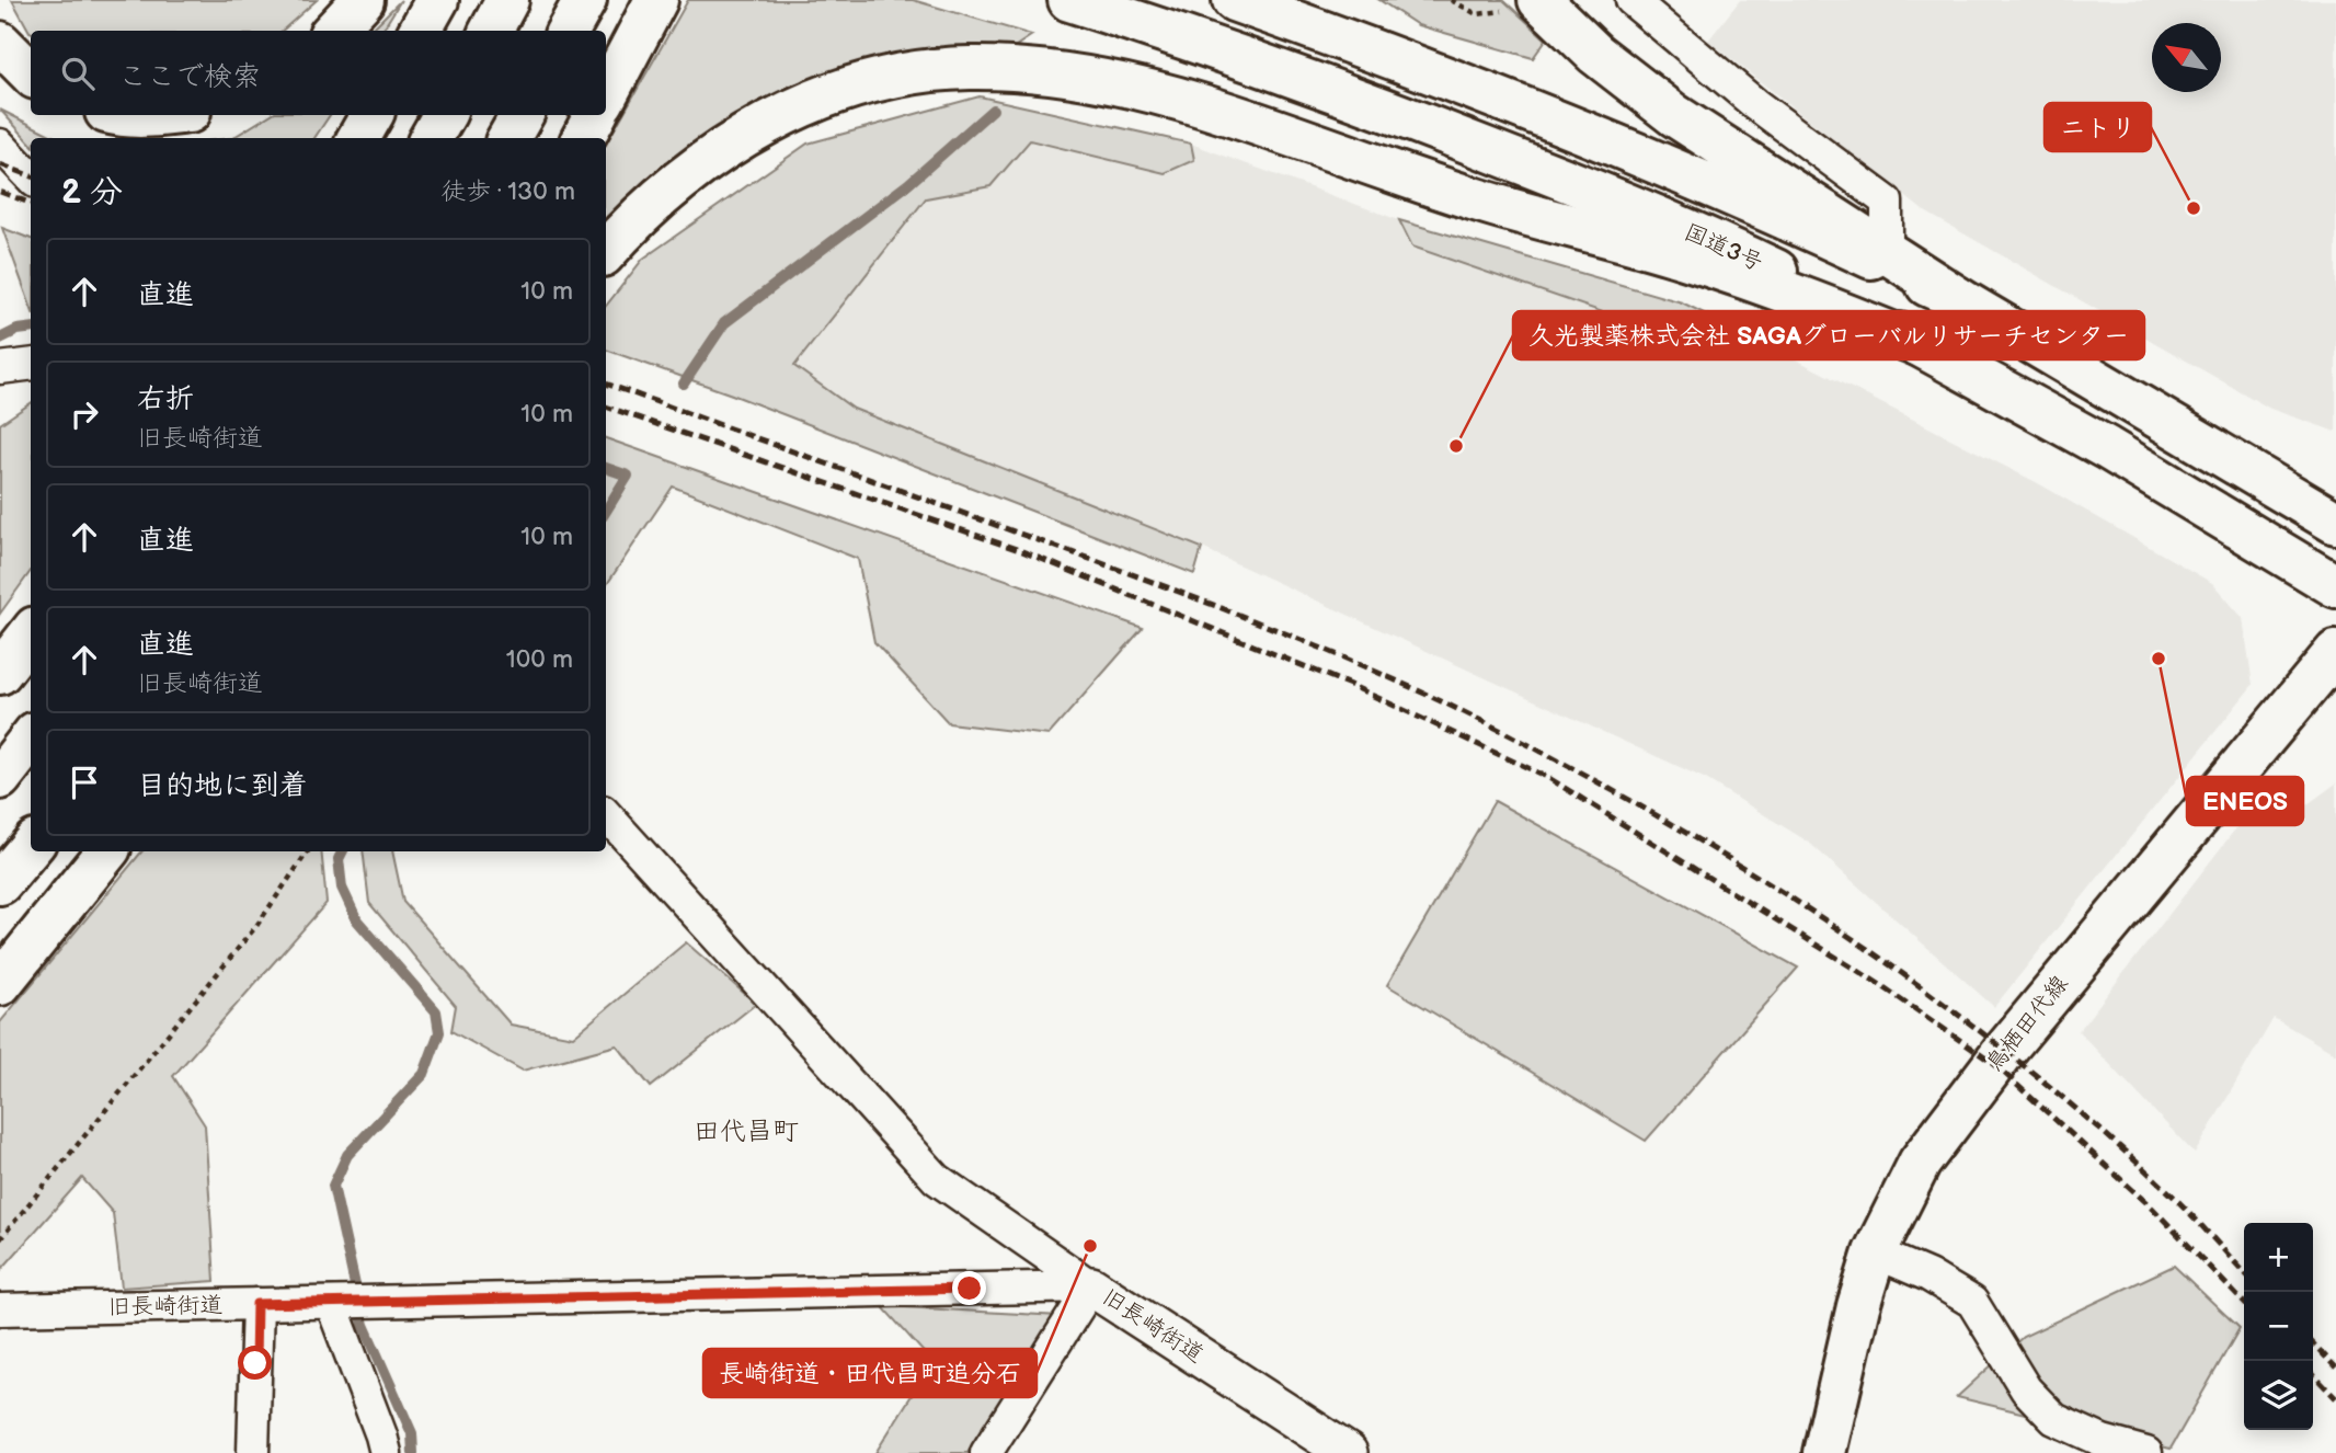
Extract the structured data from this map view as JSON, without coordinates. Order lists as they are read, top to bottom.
{
  "streets": {
    "main road": ["国道3号", "鳥栖田代線"],
    "street": ["旧長崎街道"]
  },
  "districts": ["田代昌町"],
  "places": [
    "ニトリ",
    "久光製薬株式会社 SAGAグローバルリサーチセンター",
    "ENEOS",
    "長崎街道・田代昌町追分石"
  ],
  "north": "top left",
  "page": {
    "search": "ここで検索",
    "heading": ["2 分", "徒歩 · 130 m"],
    "list": [
      ["直進", "10 m"],
      ["右折", "旧長崎街道", "10 m"],
      ["直進", "10 m"],
      ["直進", "旧長崎街道", "100 m"],
      "目的地に到着"
    ],
    "map_buttons": ["+", "−"]
  }
}
